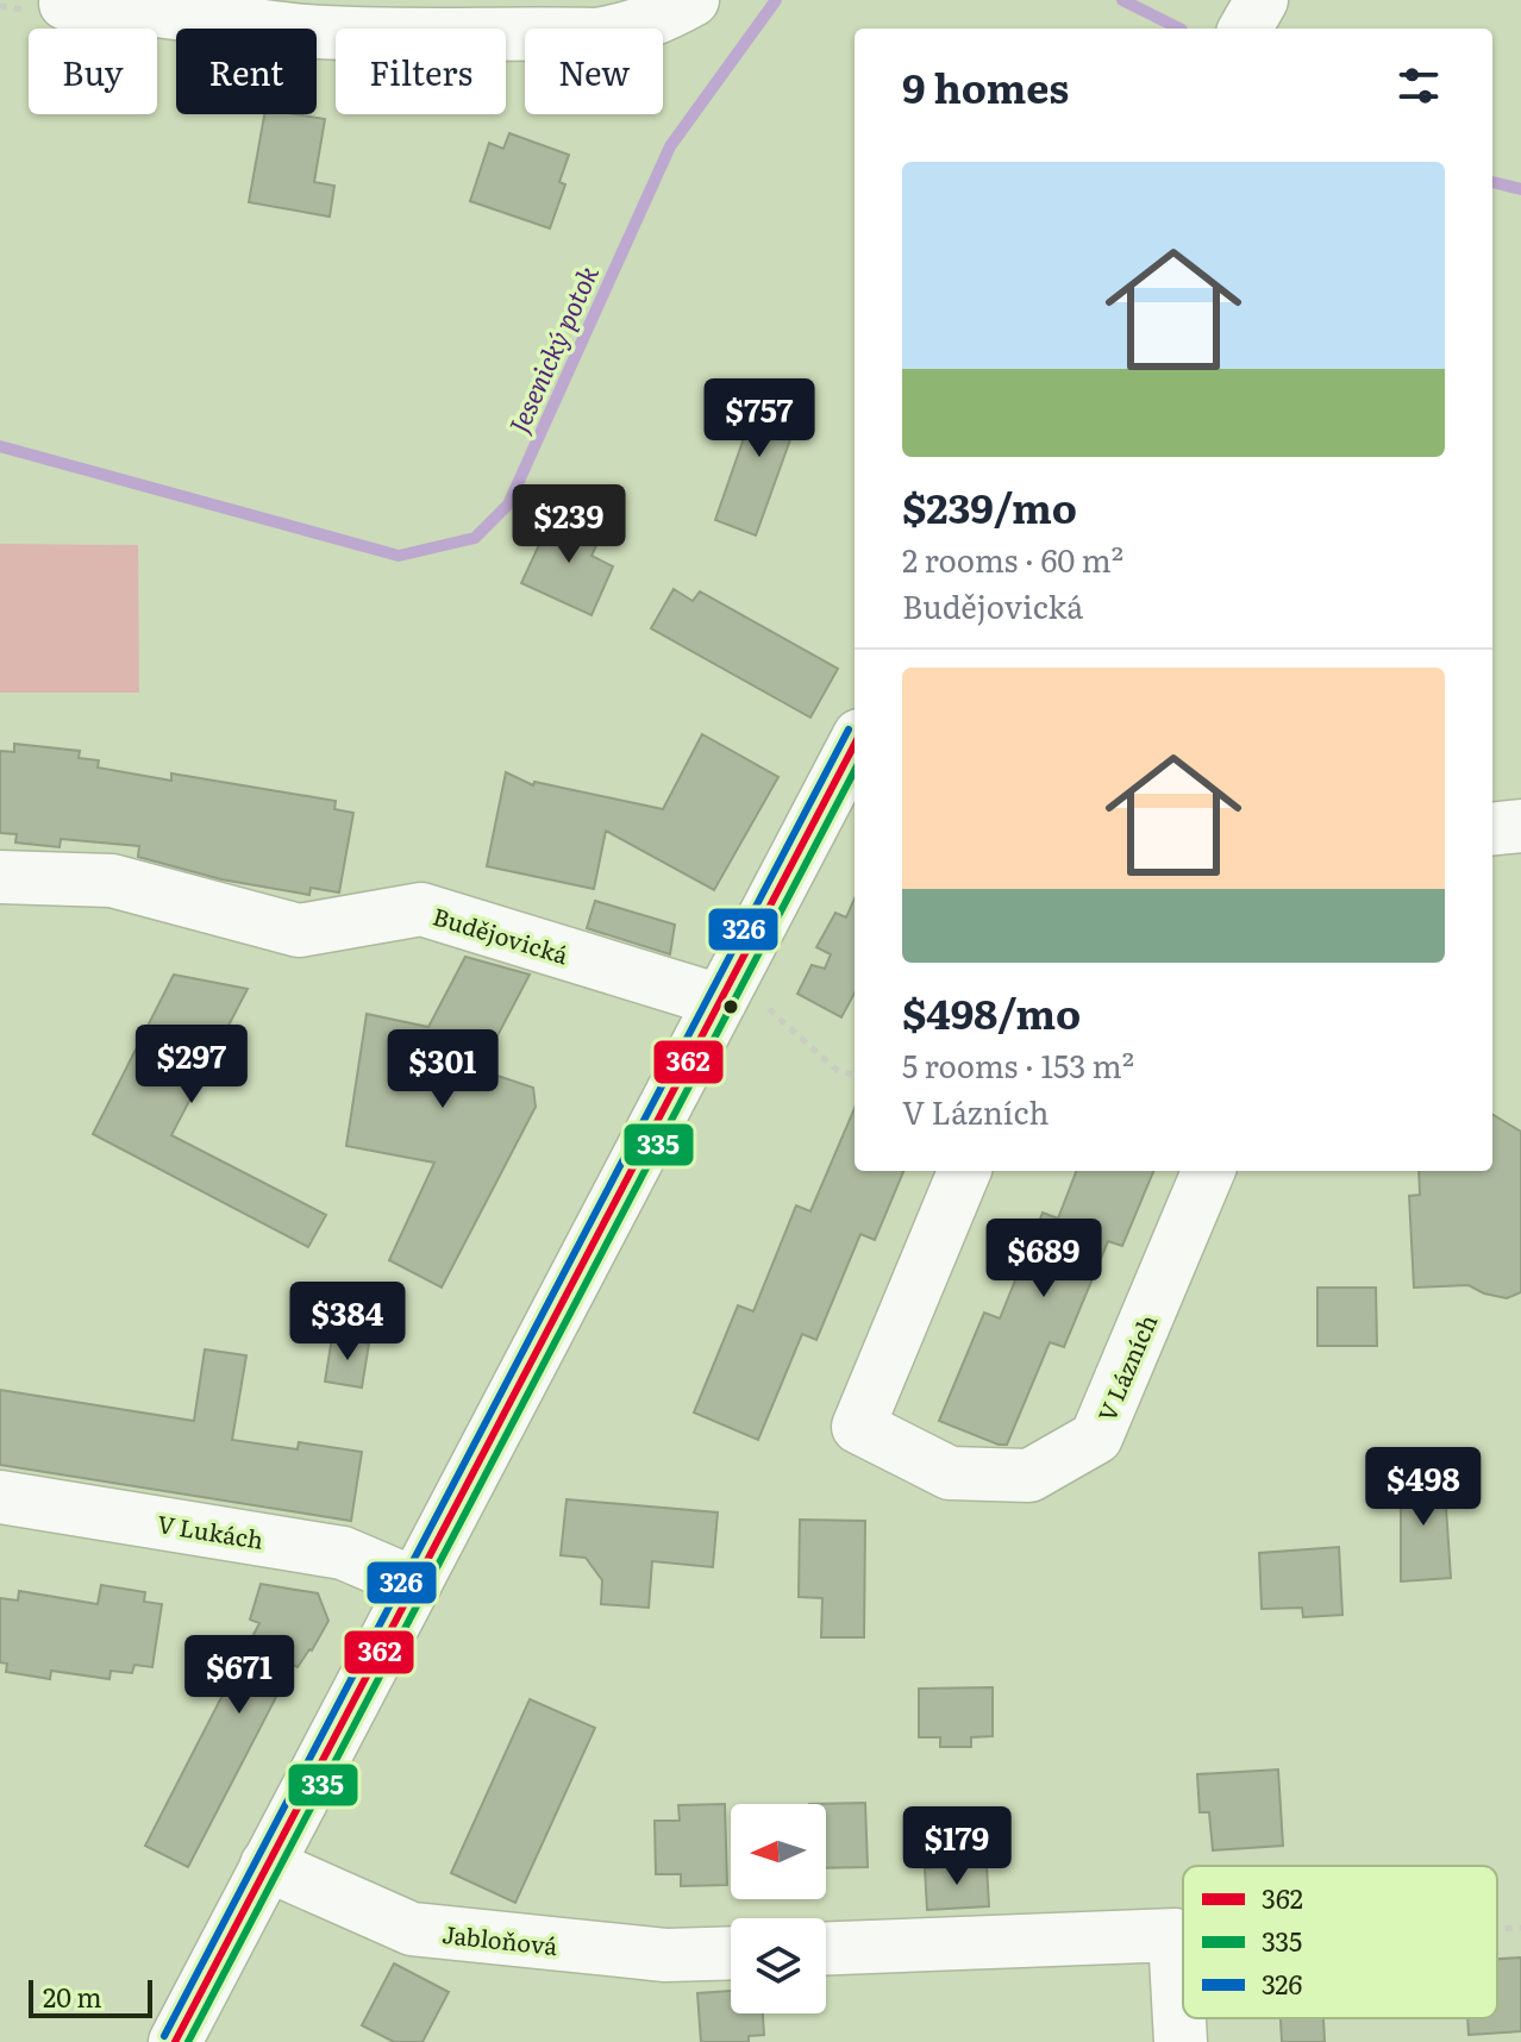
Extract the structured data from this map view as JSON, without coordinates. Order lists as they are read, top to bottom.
{
  "streets": {
    "street": [
      "Budějovická",
      "V Lázních",
      "V Lukách",
      "Jabloňová"
    ]
  },
  "water": ["Jesenický potok"],
  "lines": ["transit line 326", "transit line 362", "transit line 335"],
  "legend": ["362", "335", "326"],
  "scale_bar": "20 m",
  "north": "left",
  "page": {
    "chip": [
      "Buy",
      "Rent",
      "Filters",
      "New"
    ],
    "heading": "9 homes",
    "list": [
      {
        "name": "$239/mo",
        "note": "2 rooms · 60 m² · Budějovická"
      },
      {
        "name": "$498/mo",
        "note": "5 rooms · 153 m² · V Lázních"
      }
    ],
    "price": [
      "$757",
      "$239",
      "$297",
      "$301",
      "$689",
      "$384",
      "$498",
      "$671",
      "$179"
    ],
    "scale": "20 m"
  }
}
